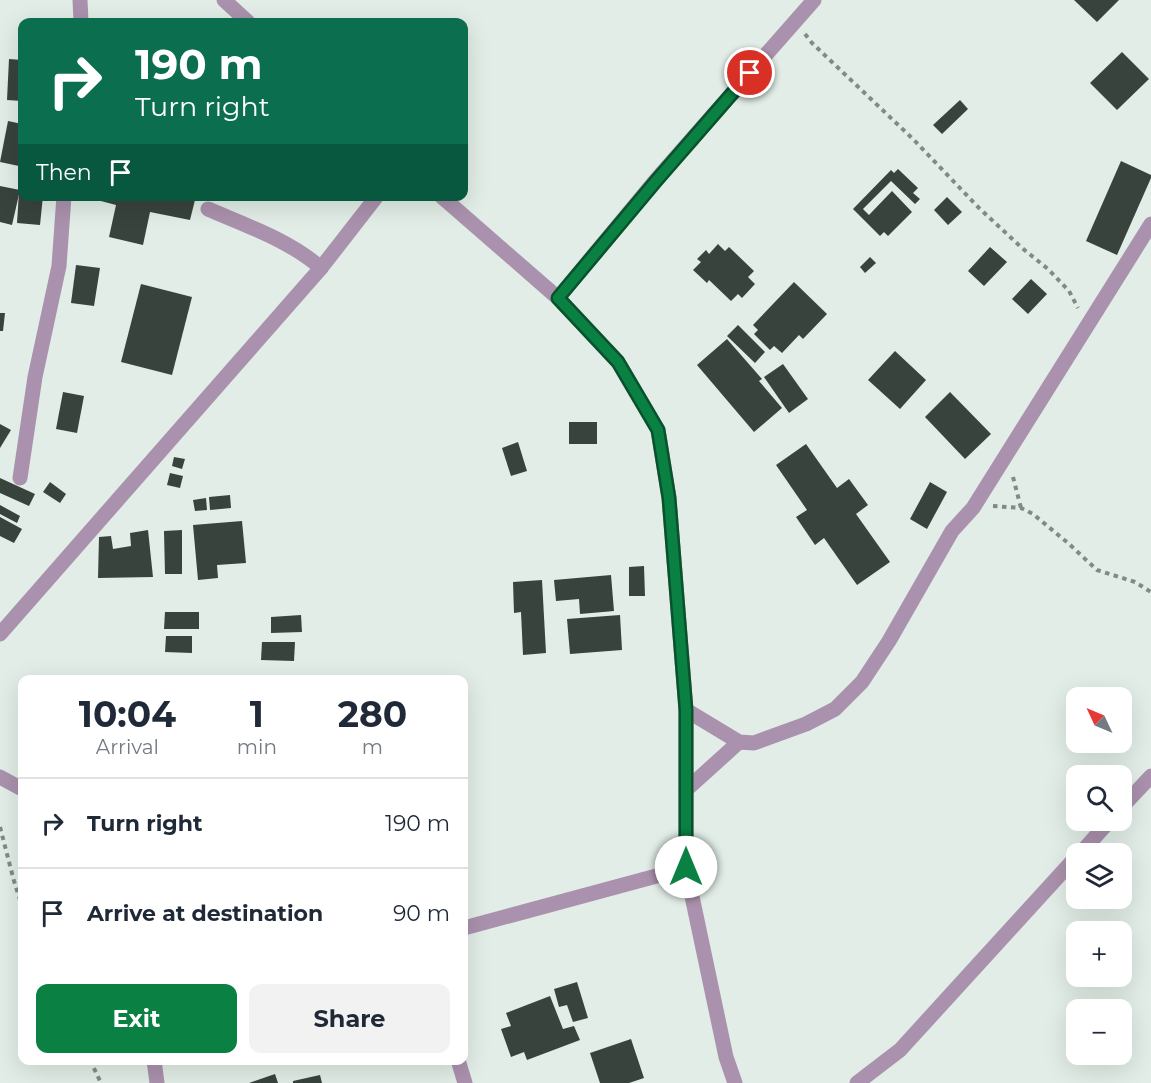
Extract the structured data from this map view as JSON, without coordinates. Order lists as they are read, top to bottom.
{
  "north": "top left",
  "page": {
    "turn": ["190 m", "Turn right"],
    "then": "Then",
    "eta": [
      "10:04",
      "Arrival",
      "1",
      "min",
      "280",
      "m"
    ],
    "map_buttons": ["+", "−"],
    "list": [
      {
        "name": "Turn right",
        "value": "190 m"
      },
      {
        "name": "Arrive at destination",
        "value": "90 m"
      }
    ],
    "buttons": ["Exit", "Share"]
  }
}
